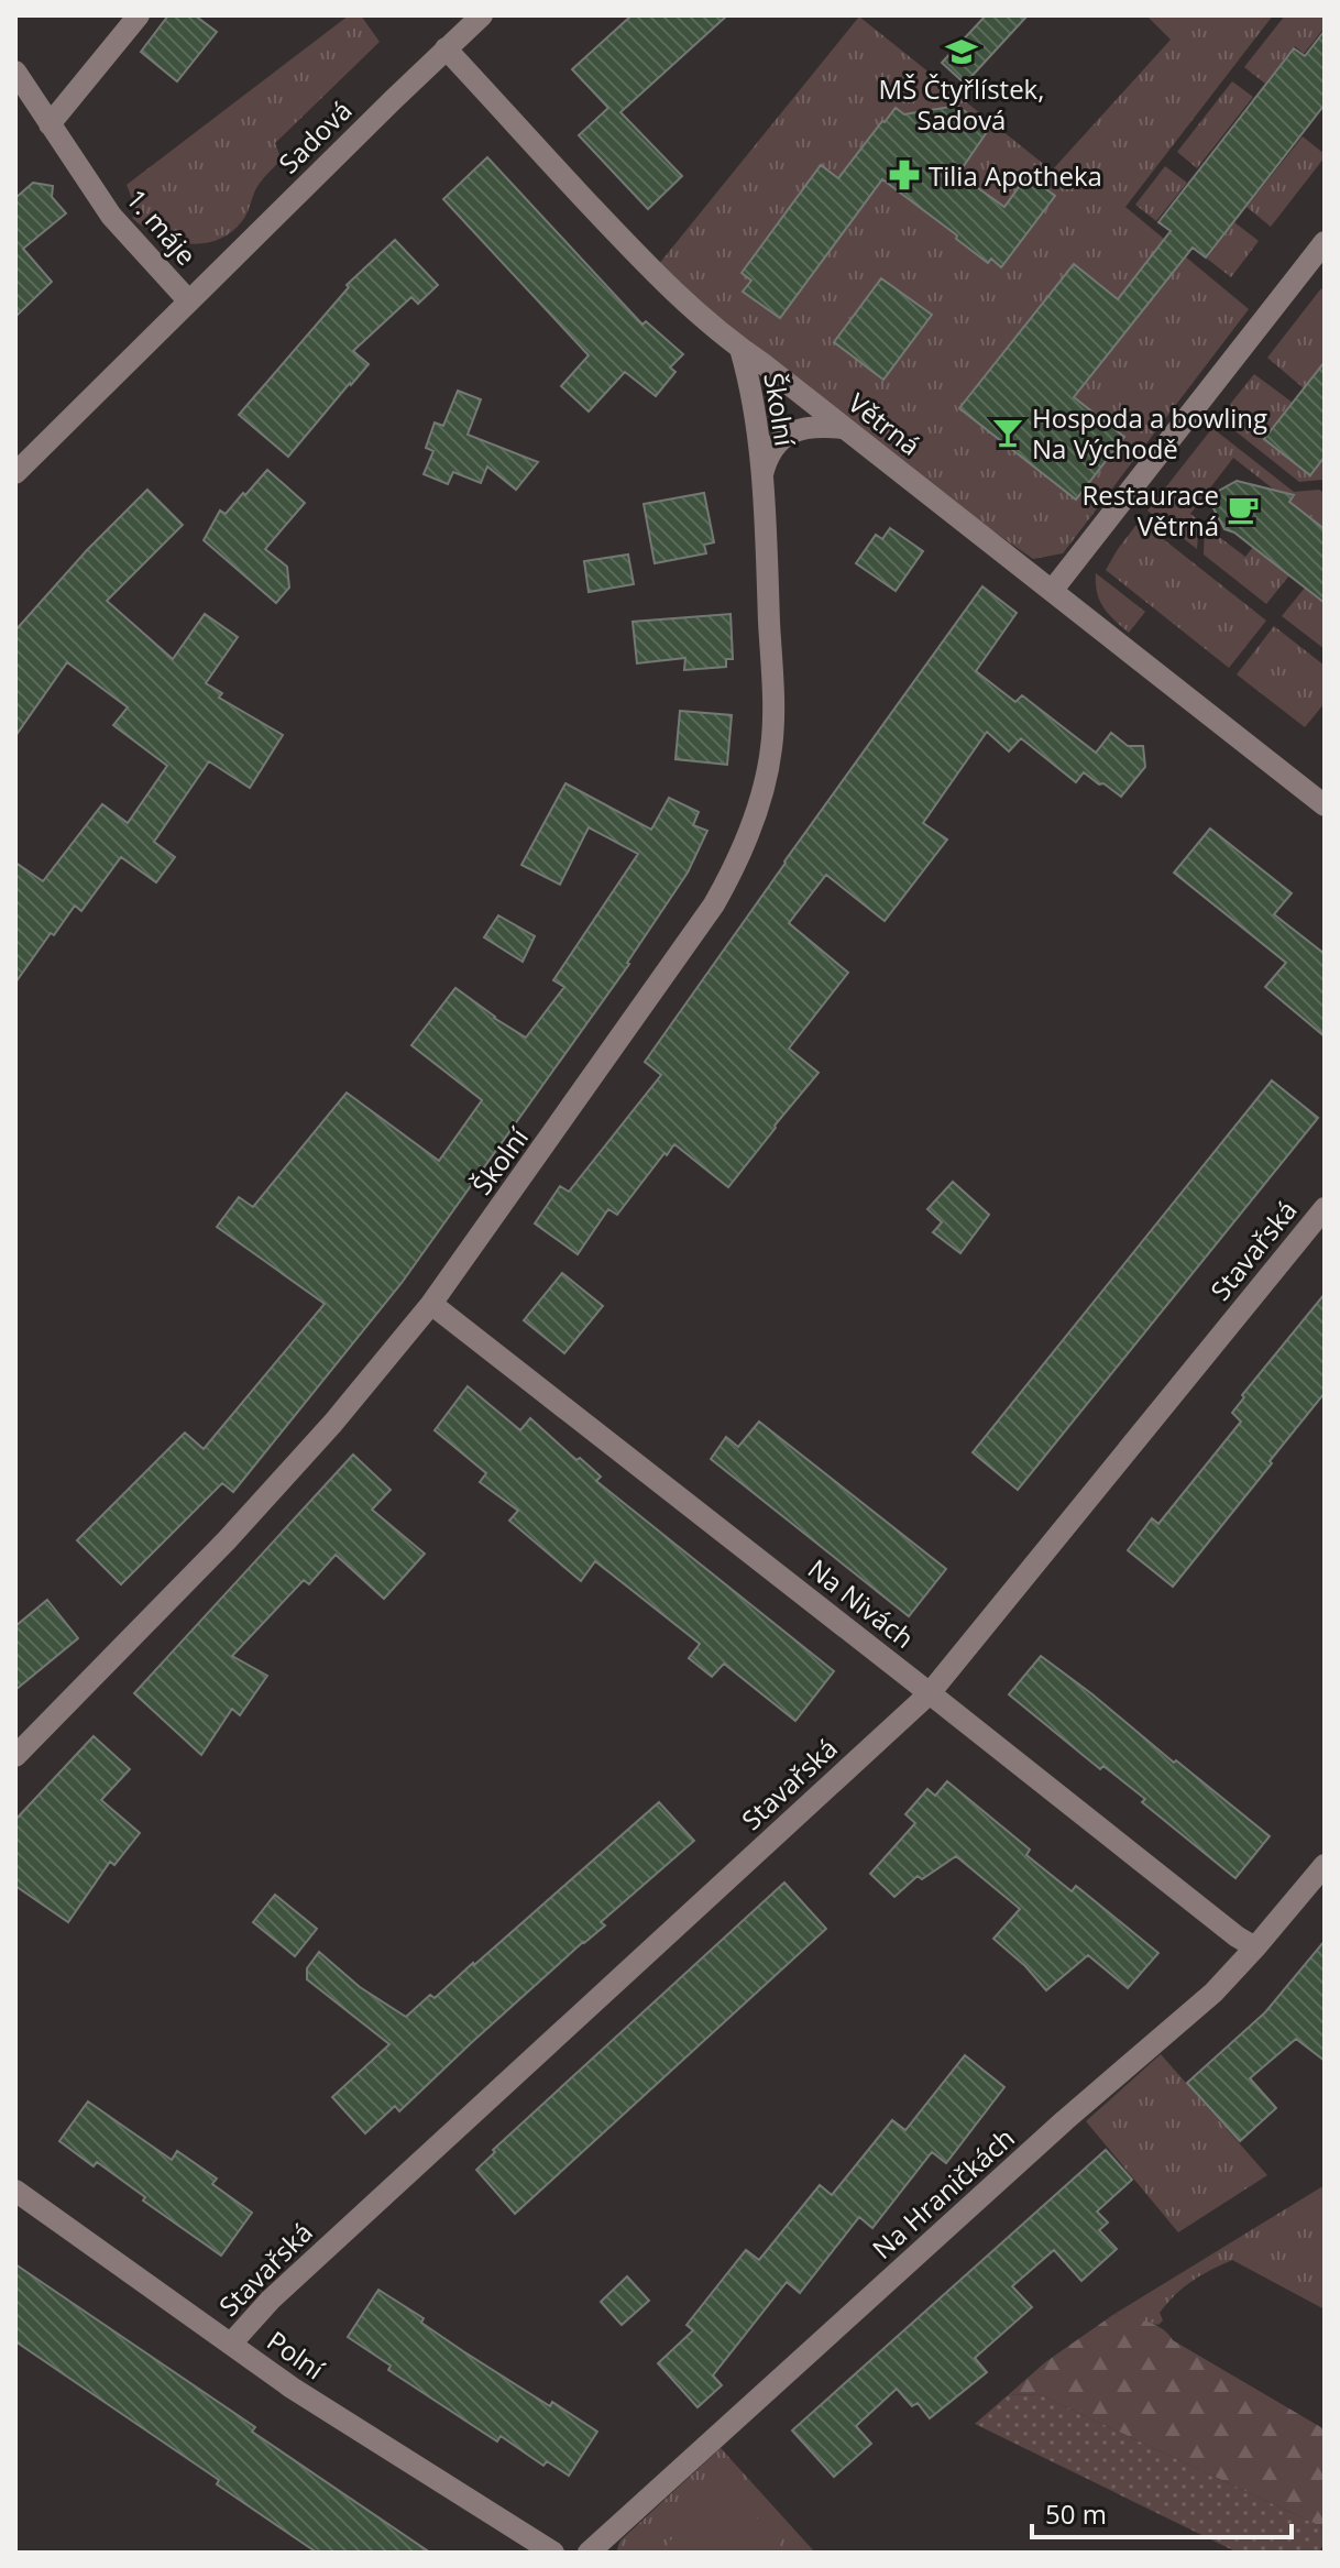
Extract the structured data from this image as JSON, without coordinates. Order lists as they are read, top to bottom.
{
  "streets": {
    "street": [
      "Sadová",
      "1. máje",
      "Školní",
      "Větrná",
      "Stavařská",
      "Na Nivách",
      "Na Hraničkách",
      "Polní"
    ]
  },
  "crossings": [
    ["Sadová", "1. máje"],
    ["Sadová", "Větrná"],
    ["Školní", "Větrná"],
    ["Školní", "Na Nivách"],
    ["Stavařská", "Na Nivách"],
    ["Stavařská", "Polní"],
    ["Na Nivách", "Na Hraničkách"]
  ],
  "places": {
    "school or university": ["MŠ Čtyřlístek, Sadová"],
    "pharmacy": ["Tilia Apotheka"],
    "bar": ["Hospoda a bowling Na Východě"],
    "cafe": ["Restaurace Větrná"]
  },
  "scale_bar": "50 m"
}
